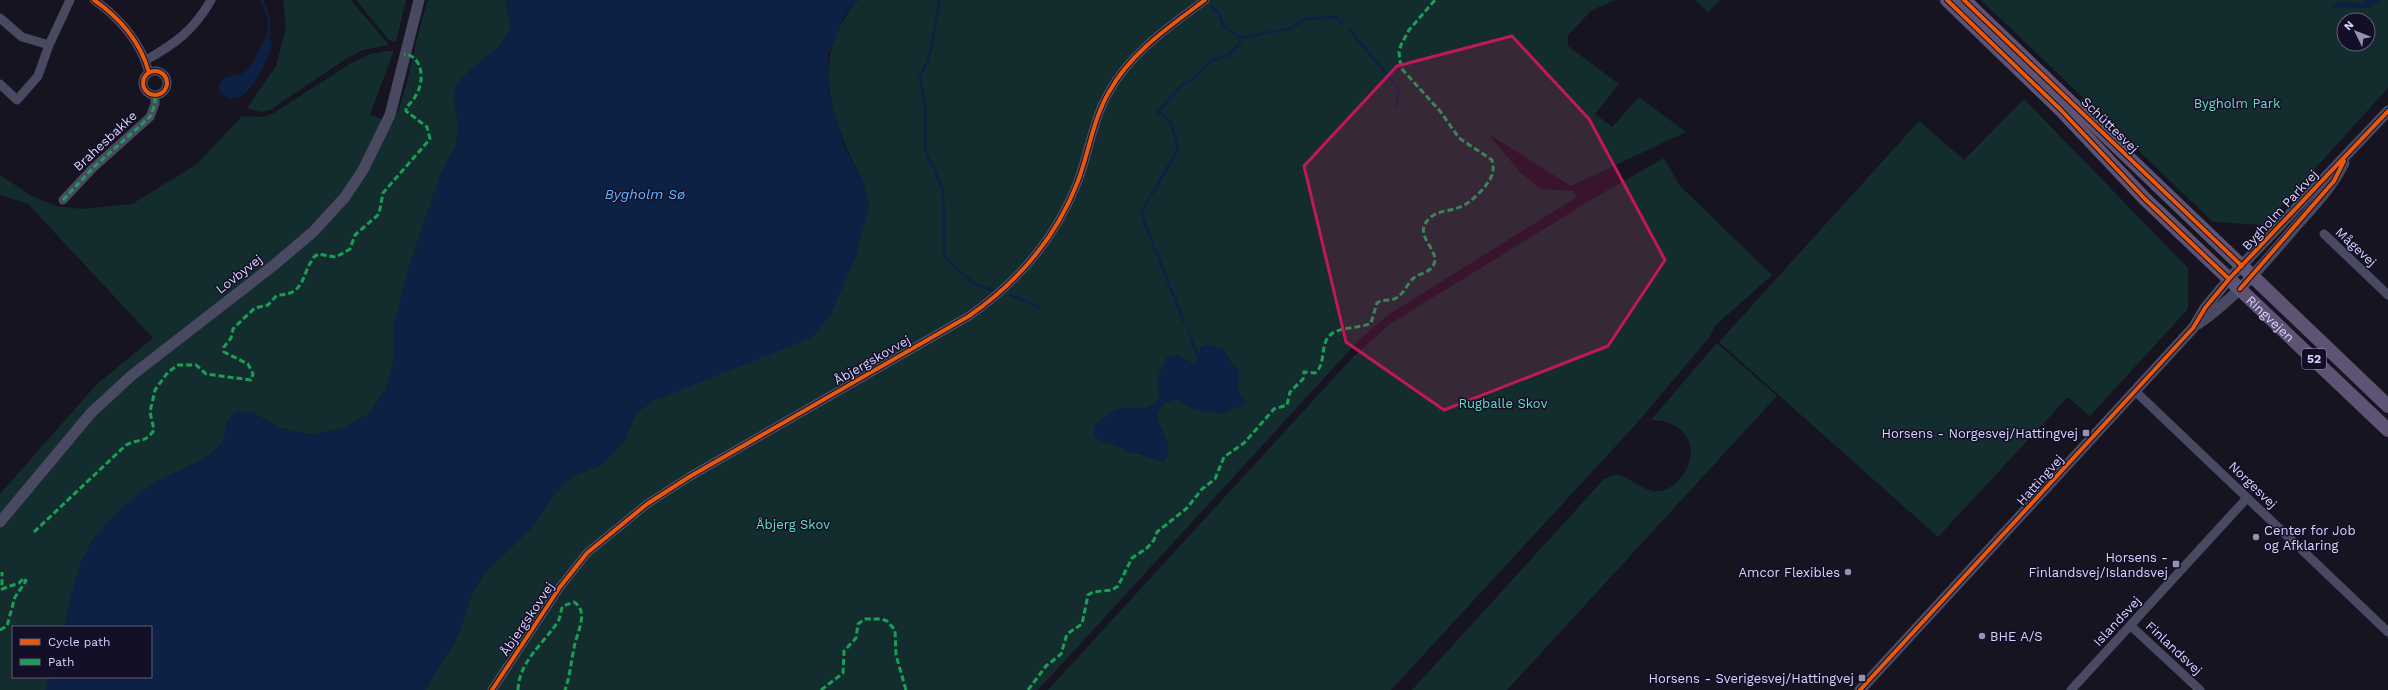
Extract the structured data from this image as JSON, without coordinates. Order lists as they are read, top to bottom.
{
  "streets": {
    "main road": ["Schüttesvej", "Ringvejen", "52"],
    "street": [
      "Brahesbakke",
      "Bygholm Parkvej",
      "Mågevej",
      "Lovbyvej",
      "Åbjergskovvej",
      "Hattingvej",
      "Norgesvej",
      "Islandsvej",
      "Finlandsvej"
    ]
  },
  "crossings": [
    ["Schüttesvej", "Bygholm Parkvej"],
    ["Schüttesvej", "Ringvejen"],
    ["Schüttesvej", "Hattingvej"],
    ["Bygholm Parkvej", "Ringvejen"],
    ["Bygholm Parkvej", "Hattingvej"],
    ["Ringvejen", "Hattingvej"],
    ["Hattingvej", "Norgesvej"],
    ["Norgesvej", "Islandsvej"],
    ["Islandsvej", "Finlandsvej"]
  ],
  "water": ["Bygholm Sø"],
  "parks": ["Bygholm Park", "Rugballe Skov", "Åbjerg Skov"],
  "places": {
    "transit": ["Horsens - Norgesvej/Hattingvej", "Horsens - Finlandsvej/Islandsvej", "Horsens - Sverigesvej/Hattingvej"],
    "other": ["Center for Job og Afklaring", "Amcor Flexibles", "BHE A/S"]
  },
  "legend": ["Cycle path", "Path"],
  "north": "top left"
}
